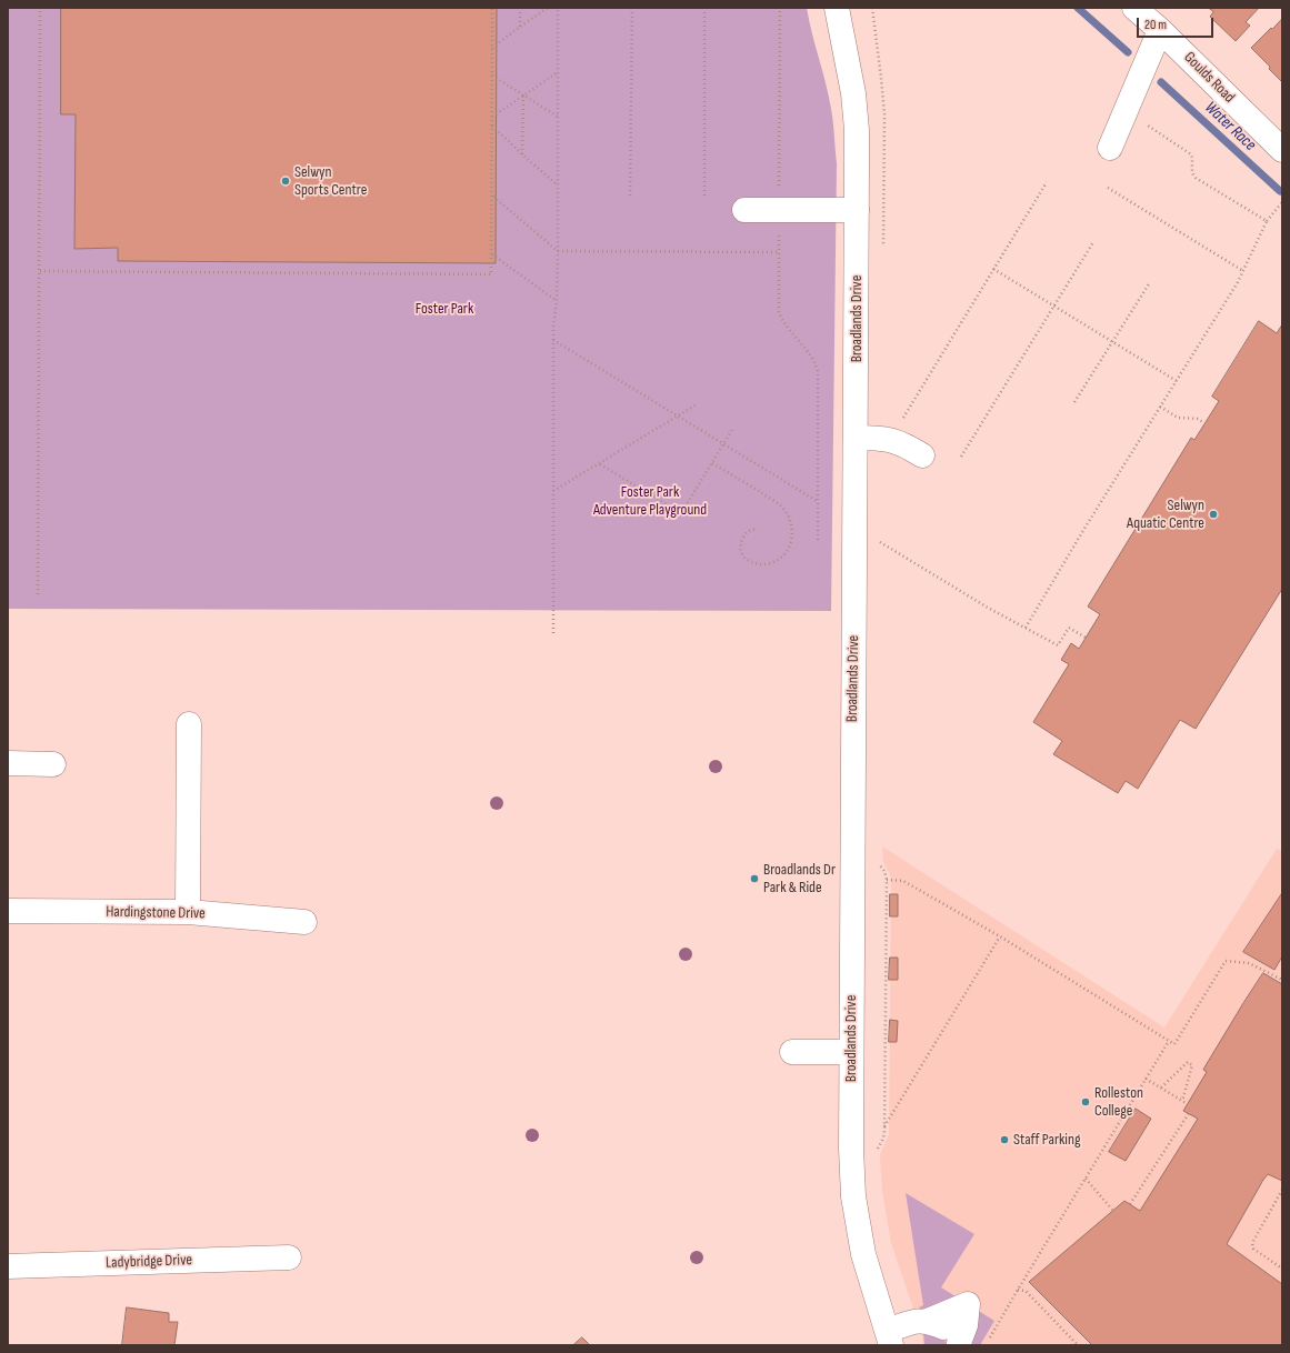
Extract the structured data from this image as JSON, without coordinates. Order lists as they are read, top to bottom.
{
  "streets": {
    "main road": [
      "Goulds Road",
      "Broadlands Drive",
      "Hardingstone Drive",
      "Ladybridge Drive"
    ]
  },
  "water": ["Water Race"],
  "parks": ["Foster Park", "Foster Park Adventure Playground"],
  "places": [
    "Selwyn Sports Centre",
    "Selwyn Aquatic Centre",
    "Broadlands Dr Park & Ride",
    "Rolleston College",
    "Staff Parking"
  ],
  "scale_bar": "20 m"
}
